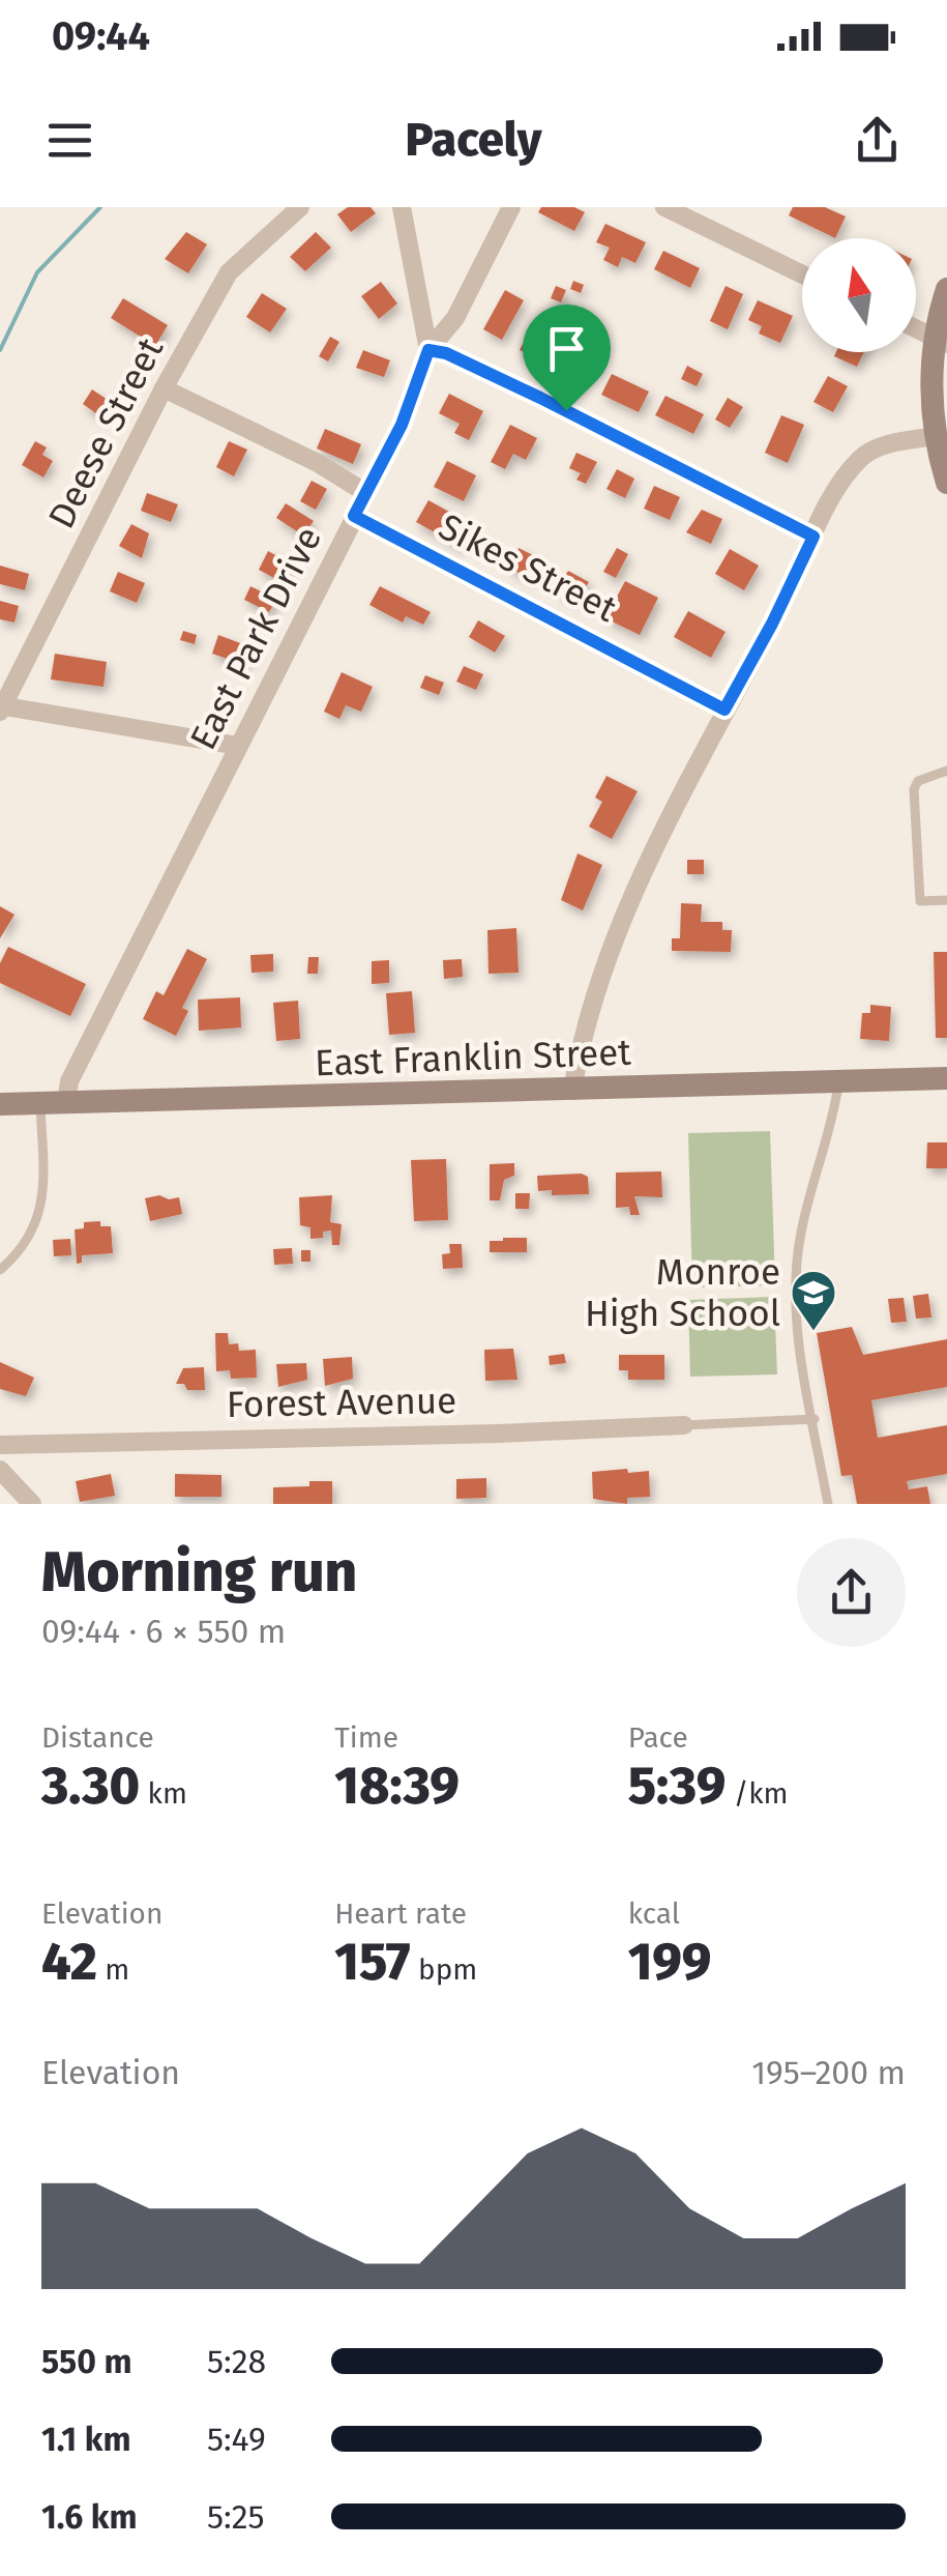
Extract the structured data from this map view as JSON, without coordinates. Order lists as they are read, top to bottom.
{
  "streets": {
    "main road": ["East Franklin Street"],
    "street": [
      "Deese Street",
      "Sikes Street",
      "East Park Drive",
      "Forest Avenue"
    ]
  },
  "crossings": [
    ["Sikes Street", "East Park Drive"],
    ["East Park Drive", "East Franklin Street"]
  ],
  "places": {
    "school or university": ["Monroe High School"]
  },
  "north": "top",
  "page": {
    "status": "09:44",
    "header": "Pacely",
    "heading": ["Morning run", "09:44 · 6 × 550 m"],
    "stats": [
      ["Distance", "3.30 km"],
      ["Time", "18:39"],
      ["Pace", "5:39 /km"],
      ["Elevation", "42 m"],
      ["Heart rate", "157 bpm"],
      ["kcal", "199"]
    ],
    "chart": ["Elevation", "195–200 m"],
    "list": [
      {
        "name": "550 m",
        "note": "5:28"
      },
      {
        "name": "1.1 km",
        "note": "5:49"
      },
      {
        "name": "1.6 km",
        "note": "5:25"
      }
    ]
  }
}
